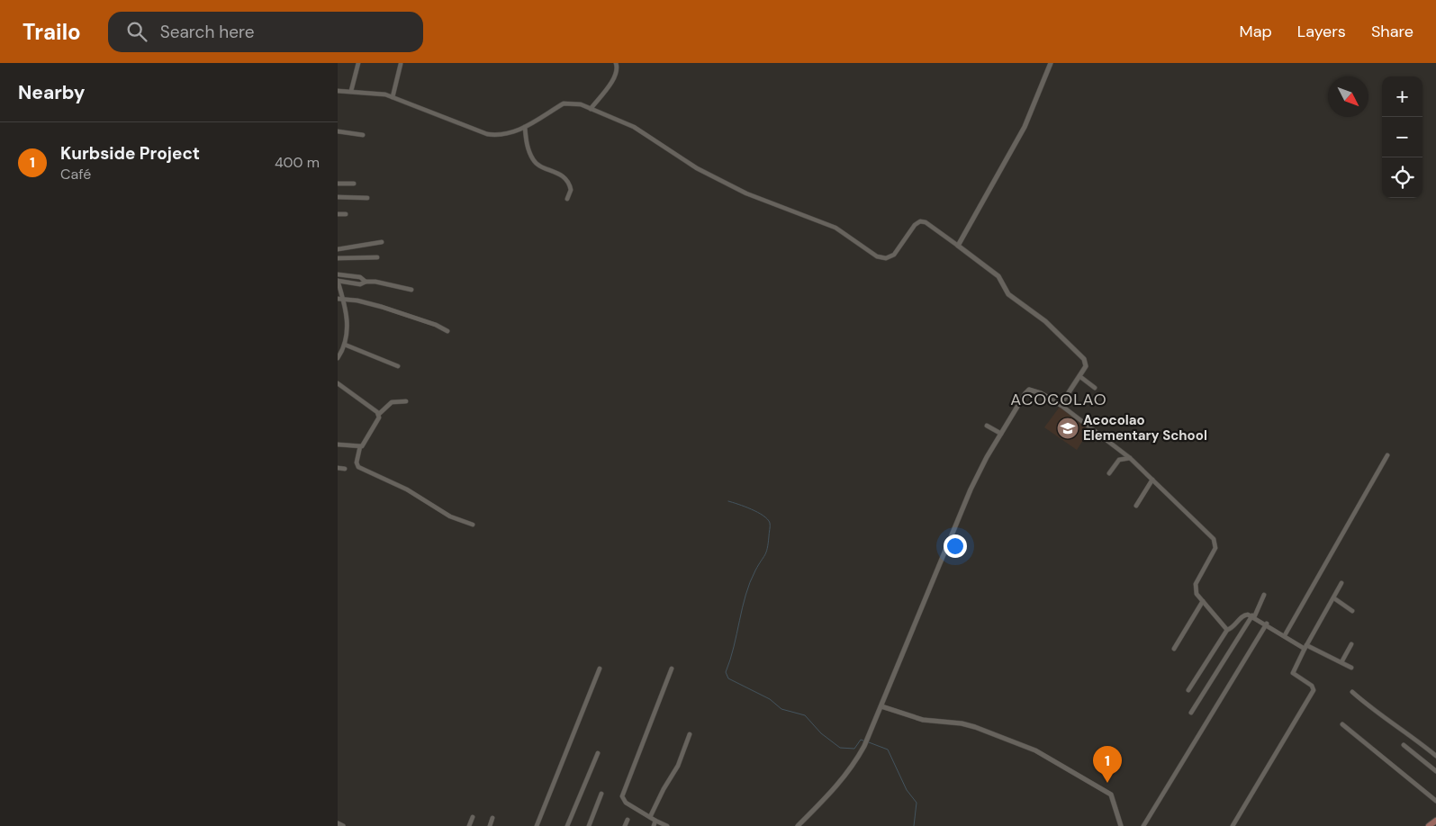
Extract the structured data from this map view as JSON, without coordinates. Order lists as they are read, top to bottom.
{
  "districts": ["ACOCOLAO"],
  "places": {
    "school or university": ["Acocolao Elementary School"]
  },
  "north": "bottom right",
  "page": {
    "header": "Trailo",
    "search": "Search here",
    "nav": ["Map", "Layers", "Share"],
    "heading": "Nearby",
    "map_buttons": ["+", "−"],
    "list": [
      {
        "mark": "1",
        "name": "Kurbside Project",
        "note": "Café",
        "value": "400 m"
      }
    ],
    "pins": "1"
  }
}
